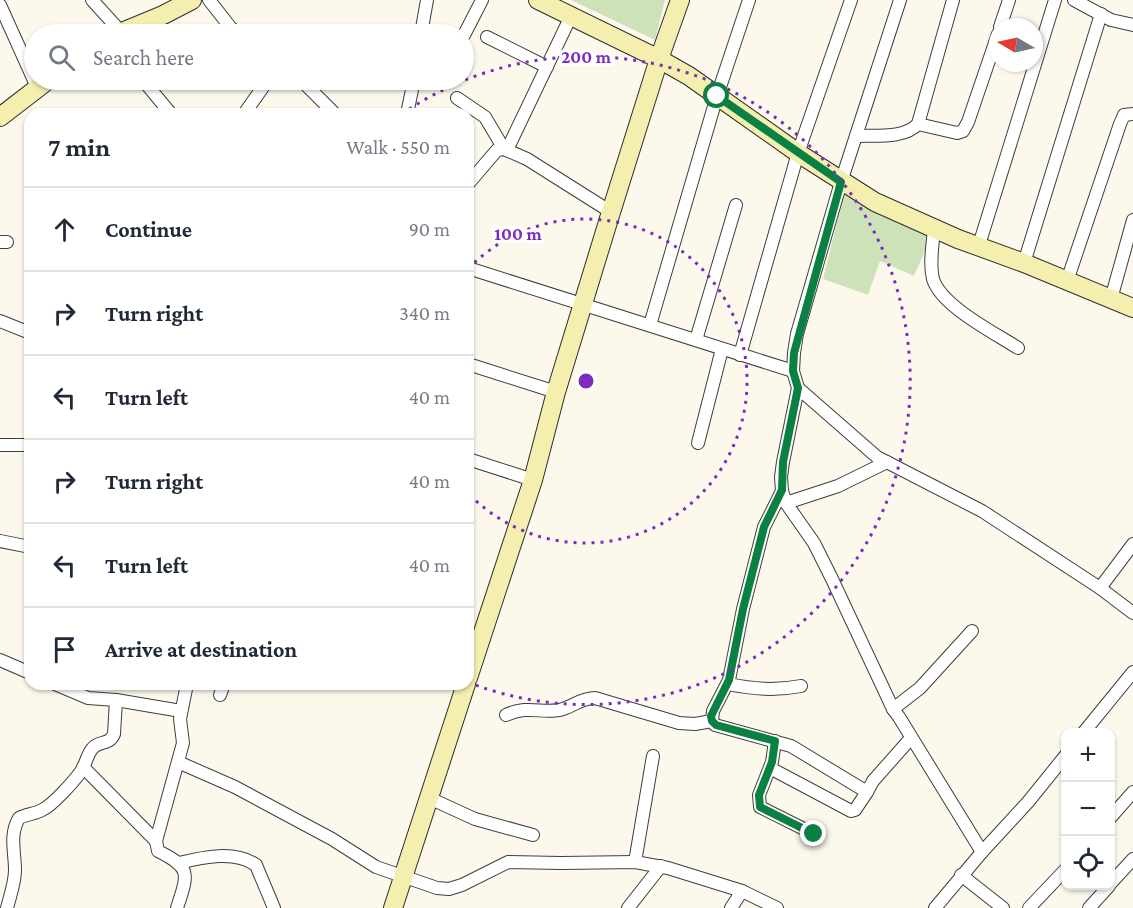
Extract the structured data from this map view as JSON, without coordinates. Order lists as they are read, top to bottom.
{
  "north": "left",
  "page": {
    "search": "Search here",
    "heading": ["7 min", "Walk · 550 m"],
    "list": [
      ["Continue", "90 m"],
      ["Turn right", "340 m"],
      ["Turn left", "40 m"],
      ["Turn right", "40 m"],
      ["Turn left", "40 m"],
      "Arrive at destination"
    ],
    "map_buttons": ["+", "−"]
  },
  "rings": ["200 m", "100 m"]
}
